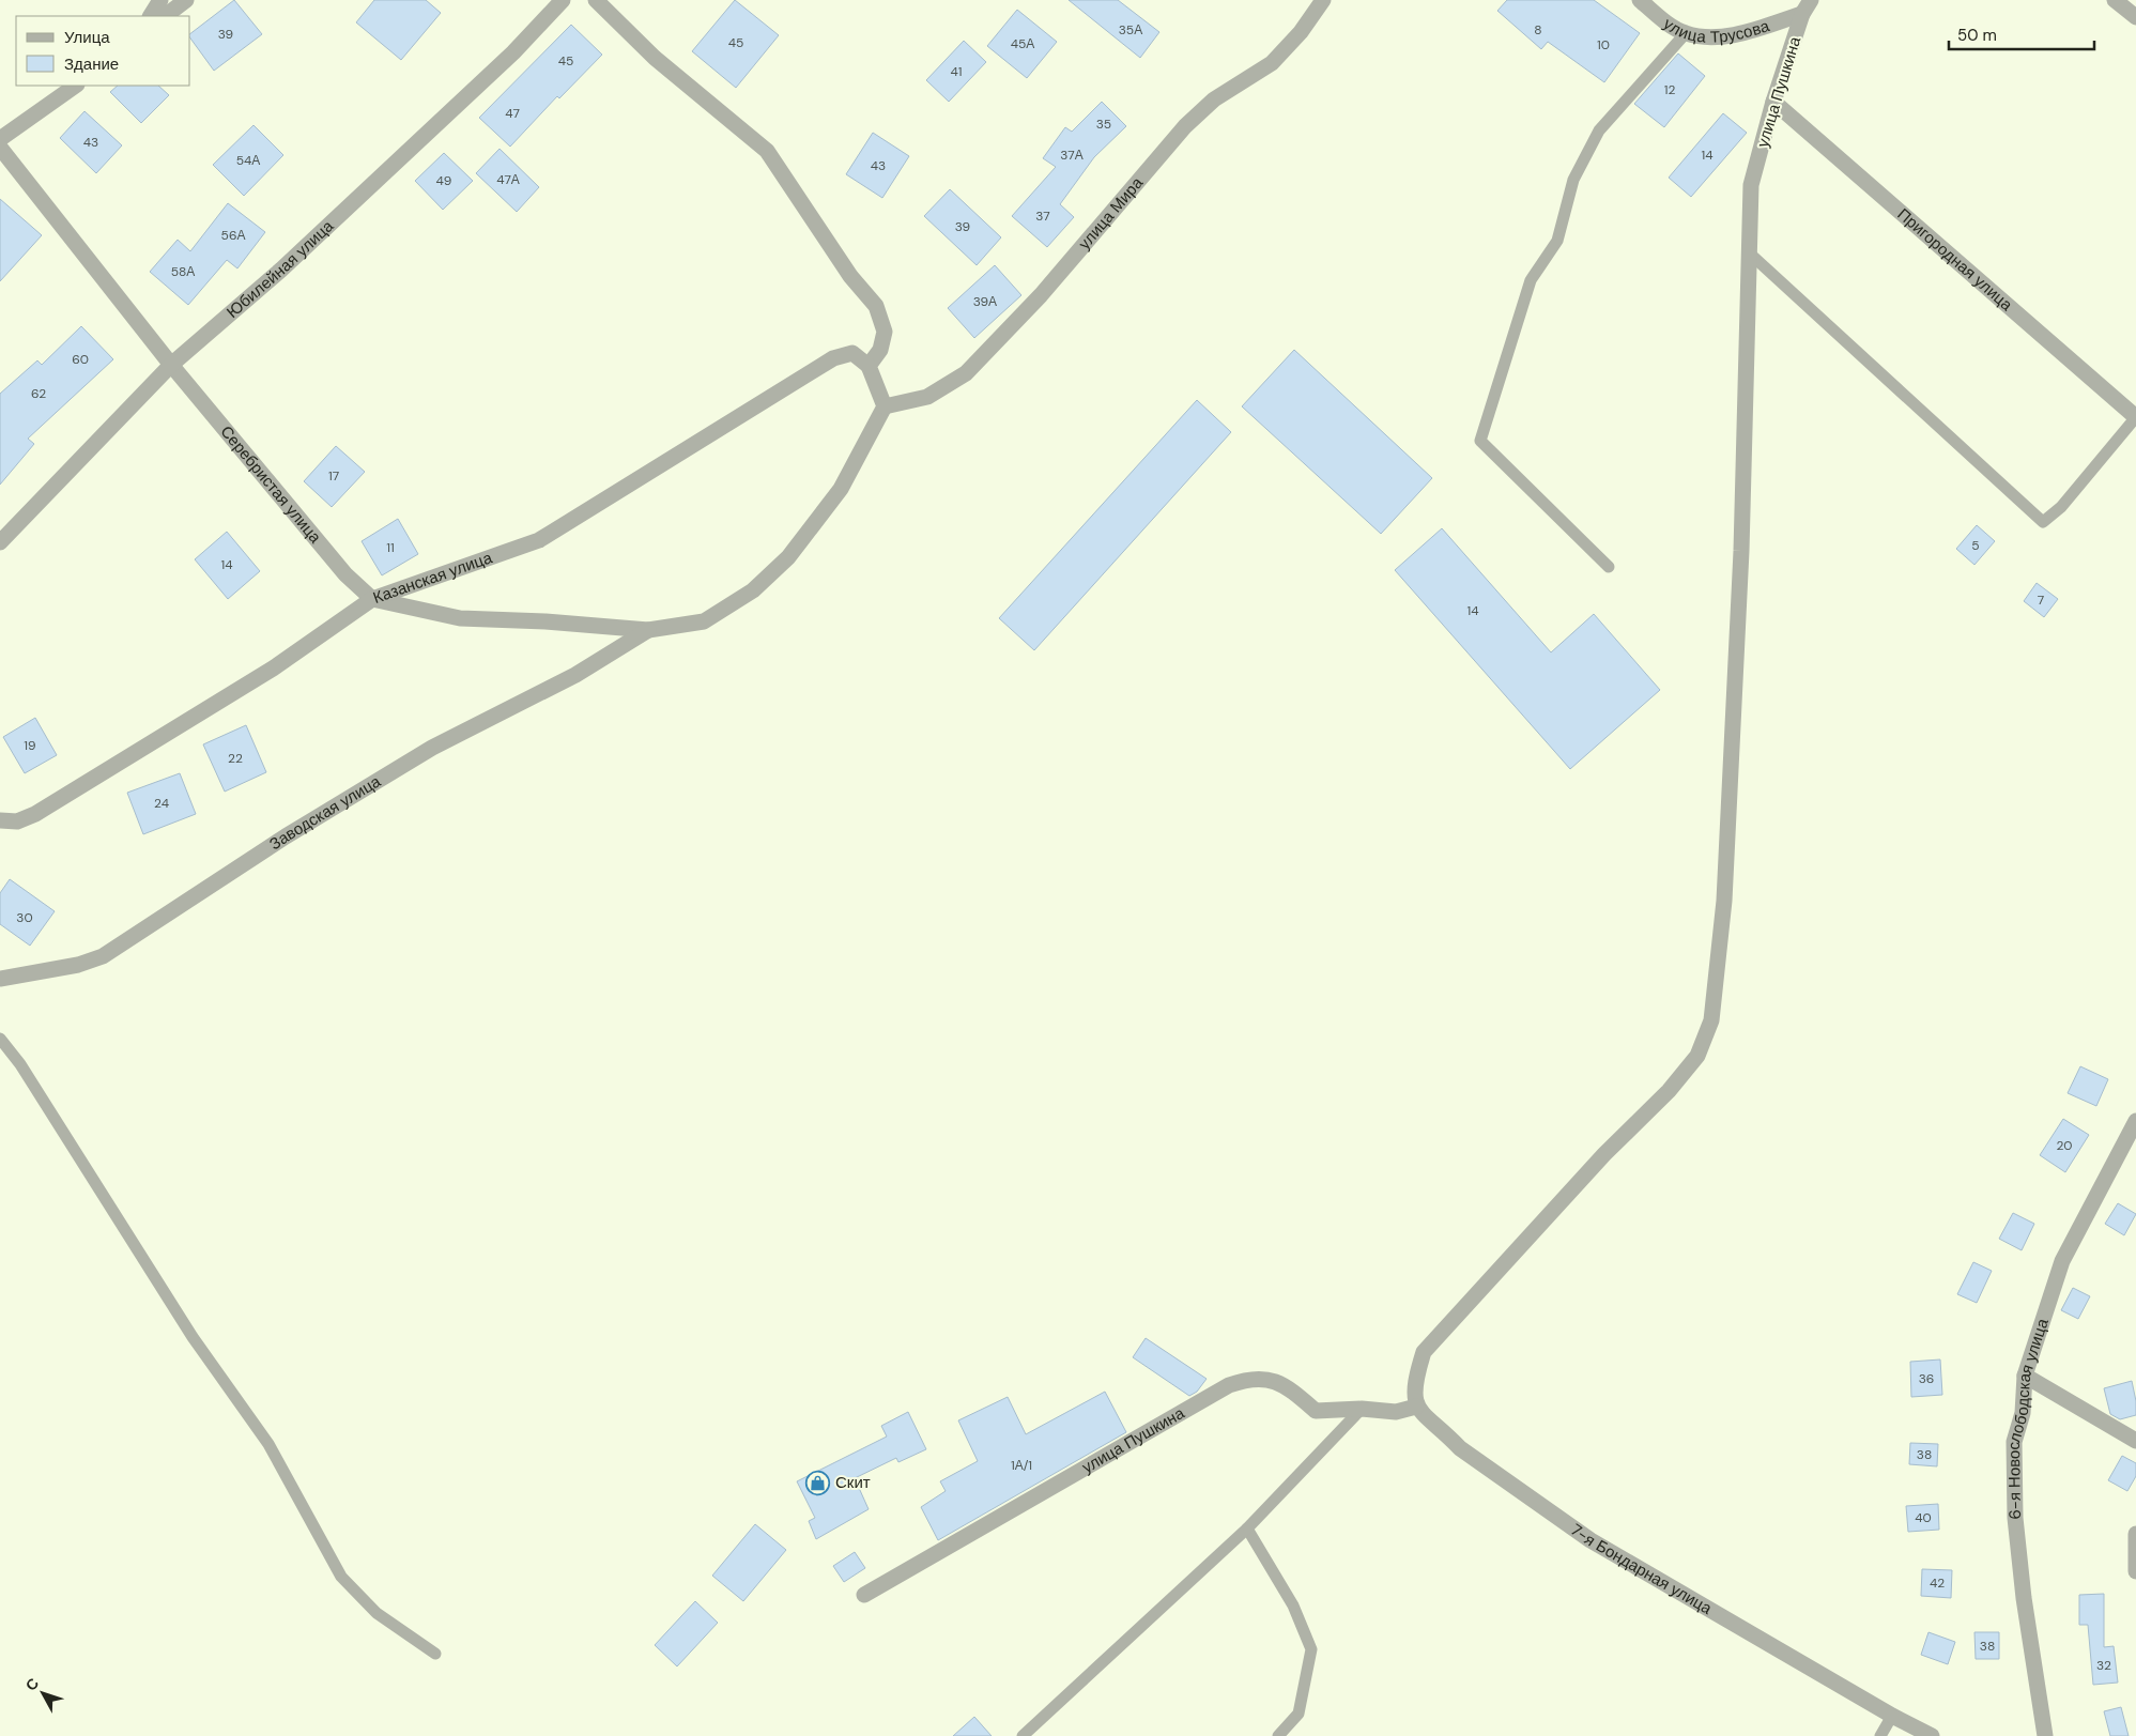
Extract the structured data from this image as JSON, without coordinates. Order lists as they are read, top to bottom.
{
  "streets": {
    "street": [
      "улица Трусова",
      "улица Пушкина",
      "улица Мира",
      "Пригородная улица",
      "Юбилейная улица",
      "Серебристая улица",
      "Казанская улица",
      "Заводская улица",
      "6-я Новослободская улица",
      "7-я Бондарная улица"
    ]
  },
  "crossings": [
    ["улица Трусова", "улица Пушкина"],
    ["улица Пушкина", "Пригородная улица"],
    ["улица Пушкина", "7-я Бондарная улица"],
    ["Юбилейная улица", "Серебристая улица"],
    ["Серебристая улица", "Казанская улица"]
  ],
  "places": {
    "shop": ["Скит"]
  },
  "house_numbers": [
    "35А",
    "8",
    "39",
    "45",
    "45А",
    "10",
    "45",
    "41",
    "12",
    "47",
    "35",
    "43",
    "37А",
    "14",
    "54А",
    "43",
    "47А",
    "49",
    "37",
    "39",
    "56А",
    "58А",
    "39А",
    "60",
    "62",
    "17",
    "5",
    "11",
    "14",
    "7",
    "14",
    "19",
    "22",
    "24",
    "30",
    "20",
    "36",
    "38",
    "1А/1",
    "40",
    "42",
    "38",
    "32"
  ],
  "legend": ["Улица", "Здание"],
  "scale_bar": "50 m",
  "north": "top left"
}
